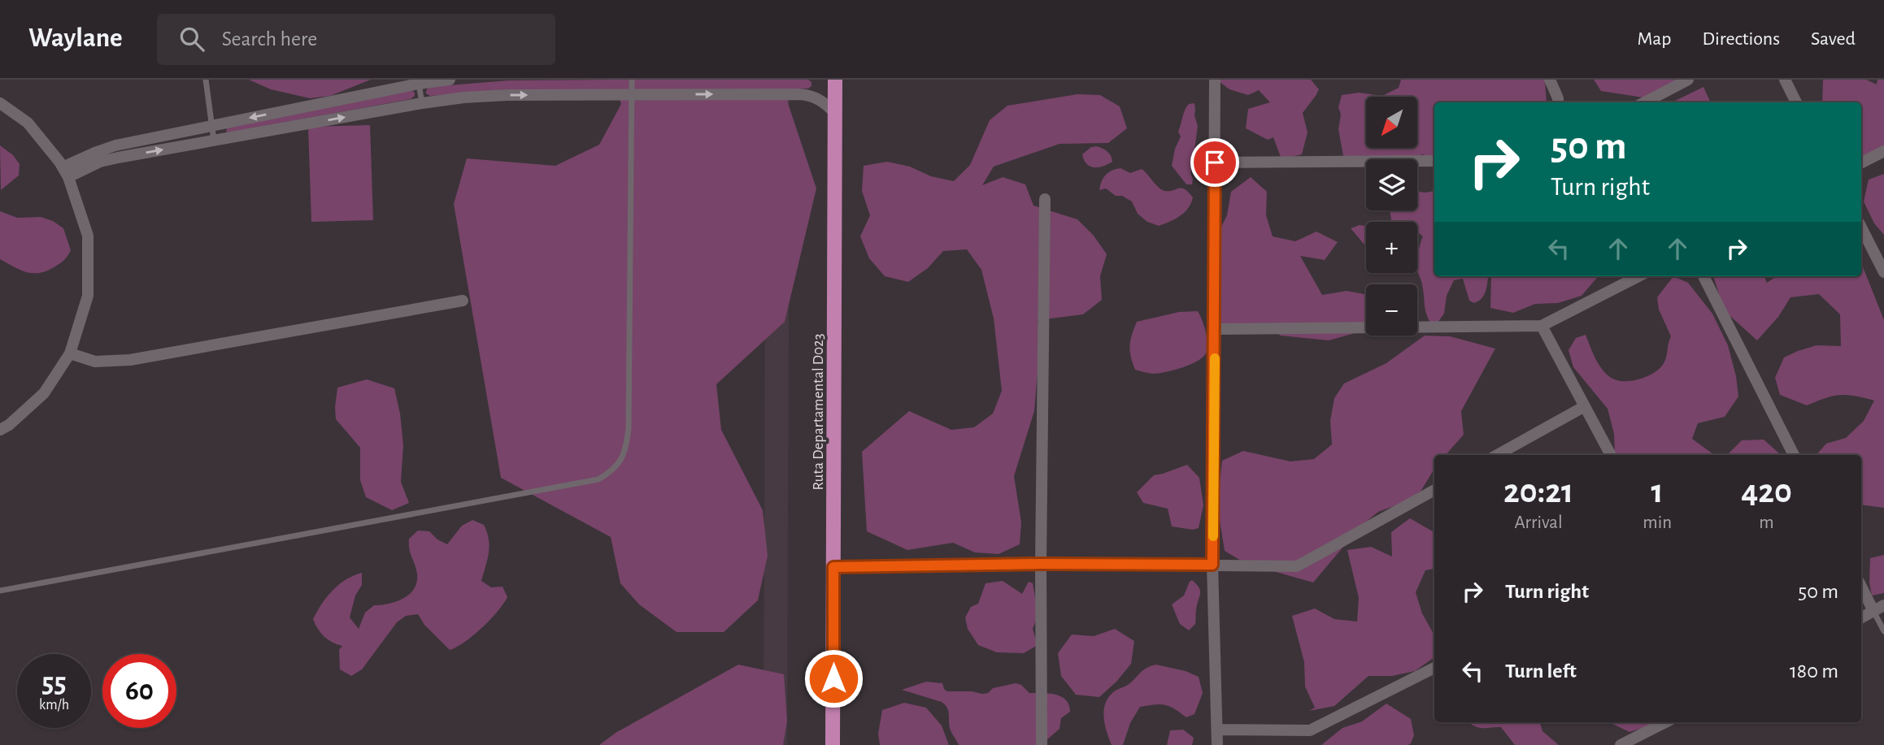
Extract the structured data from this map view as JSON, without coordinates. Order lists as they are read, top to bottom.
{
  "streets": {
    "main road": ["Ruta Departamental D023"]
  },
  "north": "bottom left",
  "page": {
    "header": "Waylane",
    "search": "Search here",
    "nav": ["Map", "Directions", "Saved"],
    "map_buttons": ["+", "−"],
    "turn": ["50 m", "Turn right"],
    "eta": [
      "20:21",
      "Arrival",
      "1",
      "min",
      "420",
      "m"
    ],
    "list": [
      {
        "name": "Turn right",
        "value": "50 m"
      },
      {
        "name": "Turn left",
        "value": "180 m"
      }
    ],
    "speed": "55 km/h",
    "limit": "60"
  }
}
